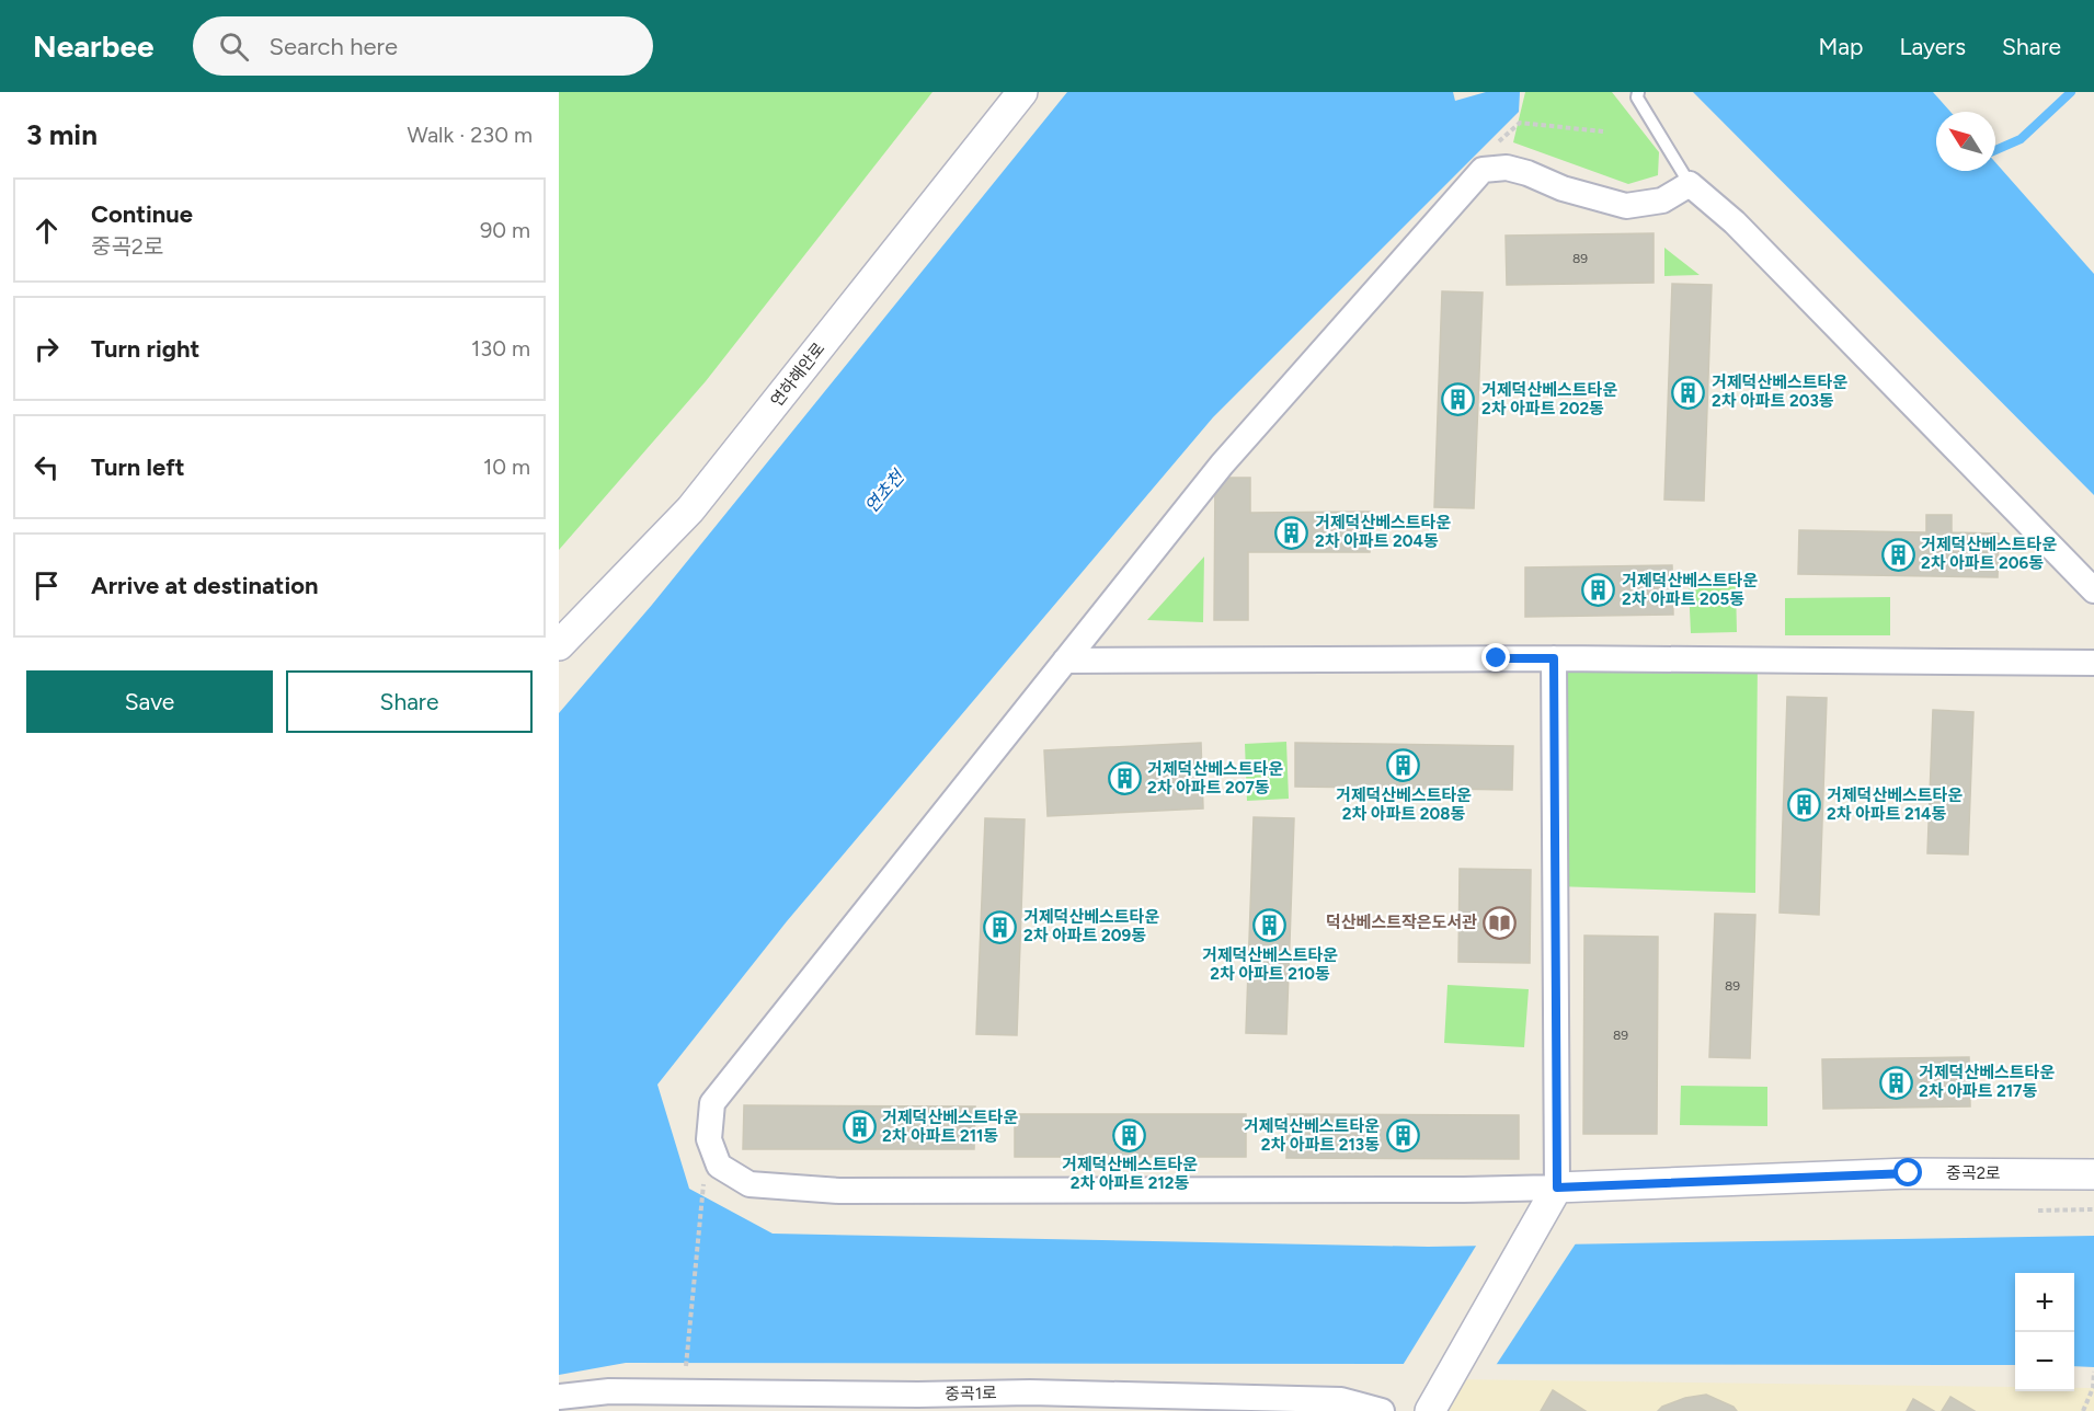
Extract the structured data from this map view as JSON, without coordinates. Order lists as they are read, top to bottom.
{
  "streets": {
    "street": ["연하해안로", "중곡2로", "중곡1로"]
  },
  "water": ["연초천"],
  "places": {
    "building": [
      "거제덕산베스트타운 2차 아파트 203동",
      "거제덕산베스트타운 2차 아파트 202동",
      "거제덕산베스트타운 2차 아파트 204동",
      "거제덕산베스트타운 2차 아파트 206동",
      "거제덕산베스트타운 2차 아파트 205동",
      "거제덕산베스트타운 2차 아파트 208동",
      "거제덕산베스트타운 2차 아파트 207동",
      "거제덕산베스트타운 2차 아파트 214동",
      "거제덕산베스트타운 2차 아파트 210동",
      "거제덕산베스트타운 2차 아파트 209동",
      "거제덕산베스트타운 2차 아파트 217동",
      "거제덕산베스트타운 2차 아파트 211동",
      "거제덕산베스트타운 2차 아파트 212동",
      "거제덕산베스트타운 2차 아파트 213동"
    ],
    "library": ["덕산베스트작은도서관"]
  },
  "house_numbers": ["89", "89", "89"],
  "north": "top left",
  "page": {
    "header": "Nearbee",
    "search": "Search here",
    "nav": ["Map", "Layers", "Share"],
    "heading": ["3 min", "Walk · 230 m"],
    "list": [
      ["Continue", "중곡2로", "90 m"],
      ["Turn right", "130 m"],
      ["Turn left", "10 m"],
      "Arrive at destination"
    ],
    "buttons": ["Save", "Share"],
    "map_buttons": ["+", "−"]
  }
}
